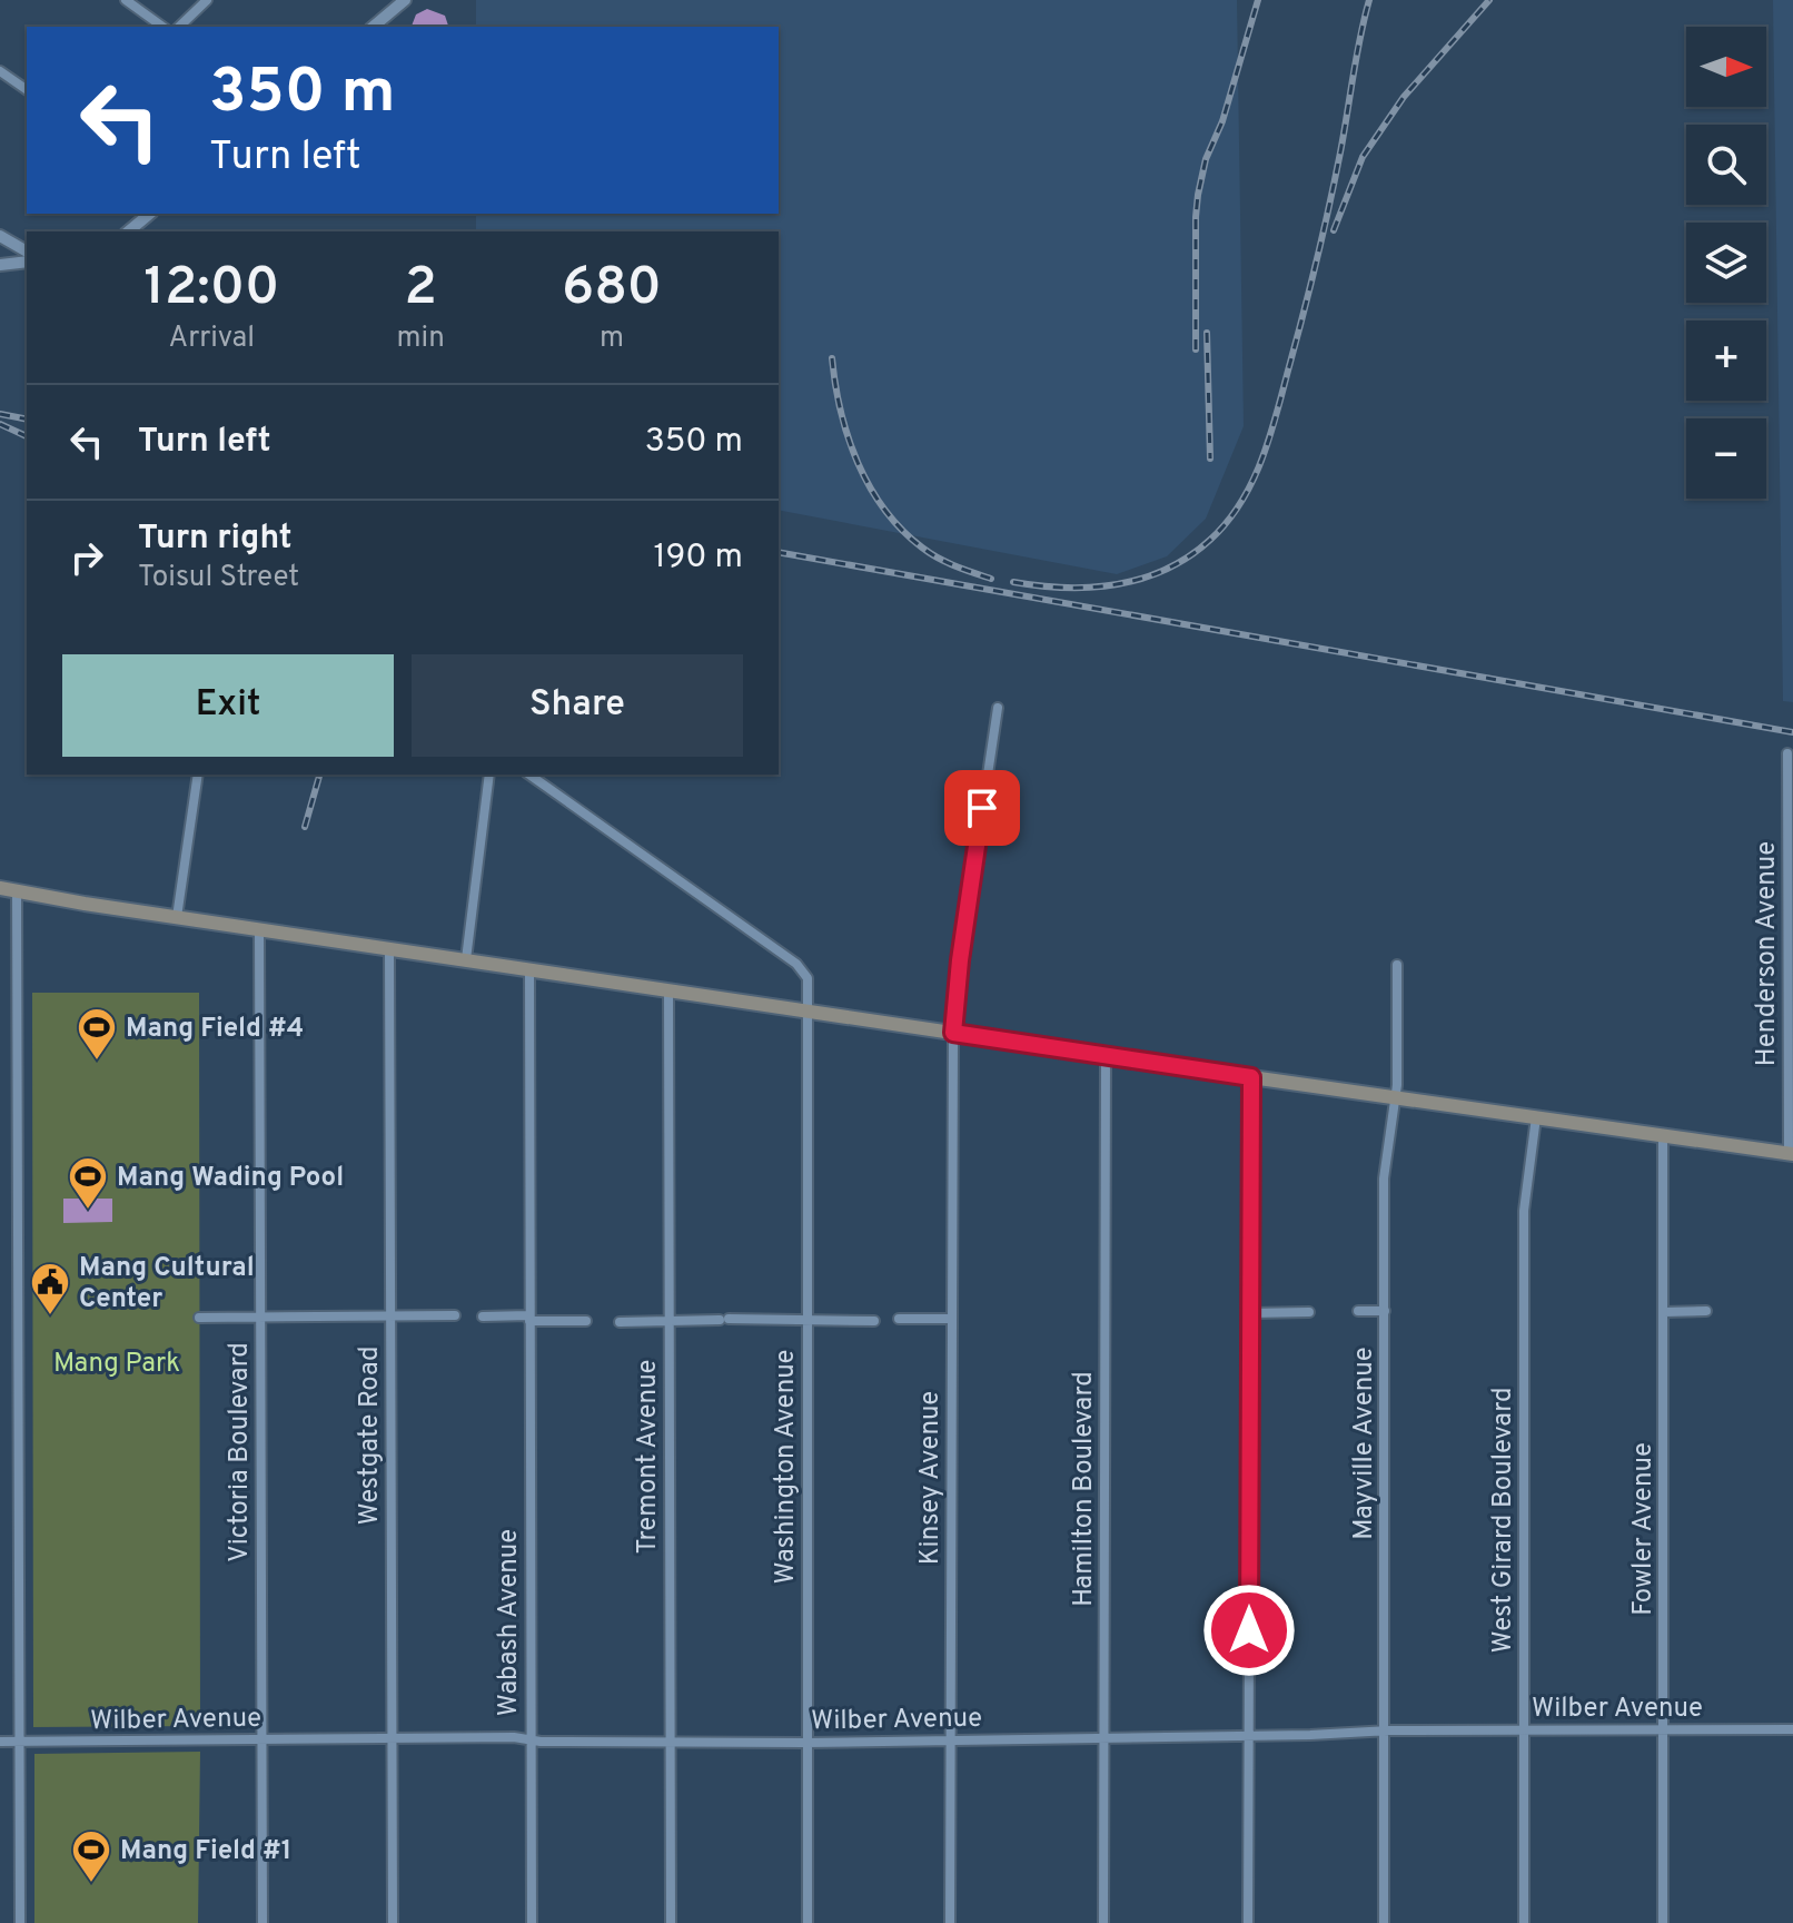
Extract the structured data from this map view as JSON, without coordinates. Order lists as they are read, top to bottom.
{
  "streets": {
    "street": [
      "Henderson Avenue",
      "Westgate Road",
      "Mayville Avenue",
      "Victoria Boulevard",
      "Tremont Avenue",
      "Washington Avenue",
      "Kinsey Avenue",
      "Hamilton Boulevard",
      "West Girard Boulevard",
      "Fowler Avenue",
      "Wabash Avenue",
      "Wilber Avenue"
    ]
  },
  "crossings": [
    ["Westgate Road", "Wilber Avenue"],
    ["Mayville Avenue", "Wilber Avenue"],
    ["Victoria Boulevard", "Wilber Avenue"],
    ["Tremont Avenue", "Wilber Avenue"],
    ["Washington Avenue", "Wilber Avenue"],
    ["Kinsey Avenue", "Wilber Avenue"],
    ["Hamilton Boulevard", "Wilber Avenue"],
    ["West Girard Boulevard", "Wilber Avenue"],
    ["Fowler Avenue", "Wilber Avenue"],
    ["Wabash Avenue", "Wilber Avenue"]
  ],
  "parks": ["Mang Park"],
  "places": {
    "sports": ["Mang Field #4", "Mang Wading Pool", "Mang Field #1"],
    "public building": ["Mang Cultural Center"]
  },
  "north": "right",
  "page": {
    "map_buttons": ["+", "−"],
    "turn": ["350 m", "Turn left"],
    "eta": [
      "12:00",
      "Arrival",
      "2",
      "min",
      "680",
      "m"
    ],
    "list": [
      {
        "name": "Turn left",
        "value": "350 m"
      },
      {
        "name": "Turn right",
        "note": "Toisul Street",
        "value": "190 m"
      }
    ],
    "buttons": ["Exit", "Share"]
  }
}
